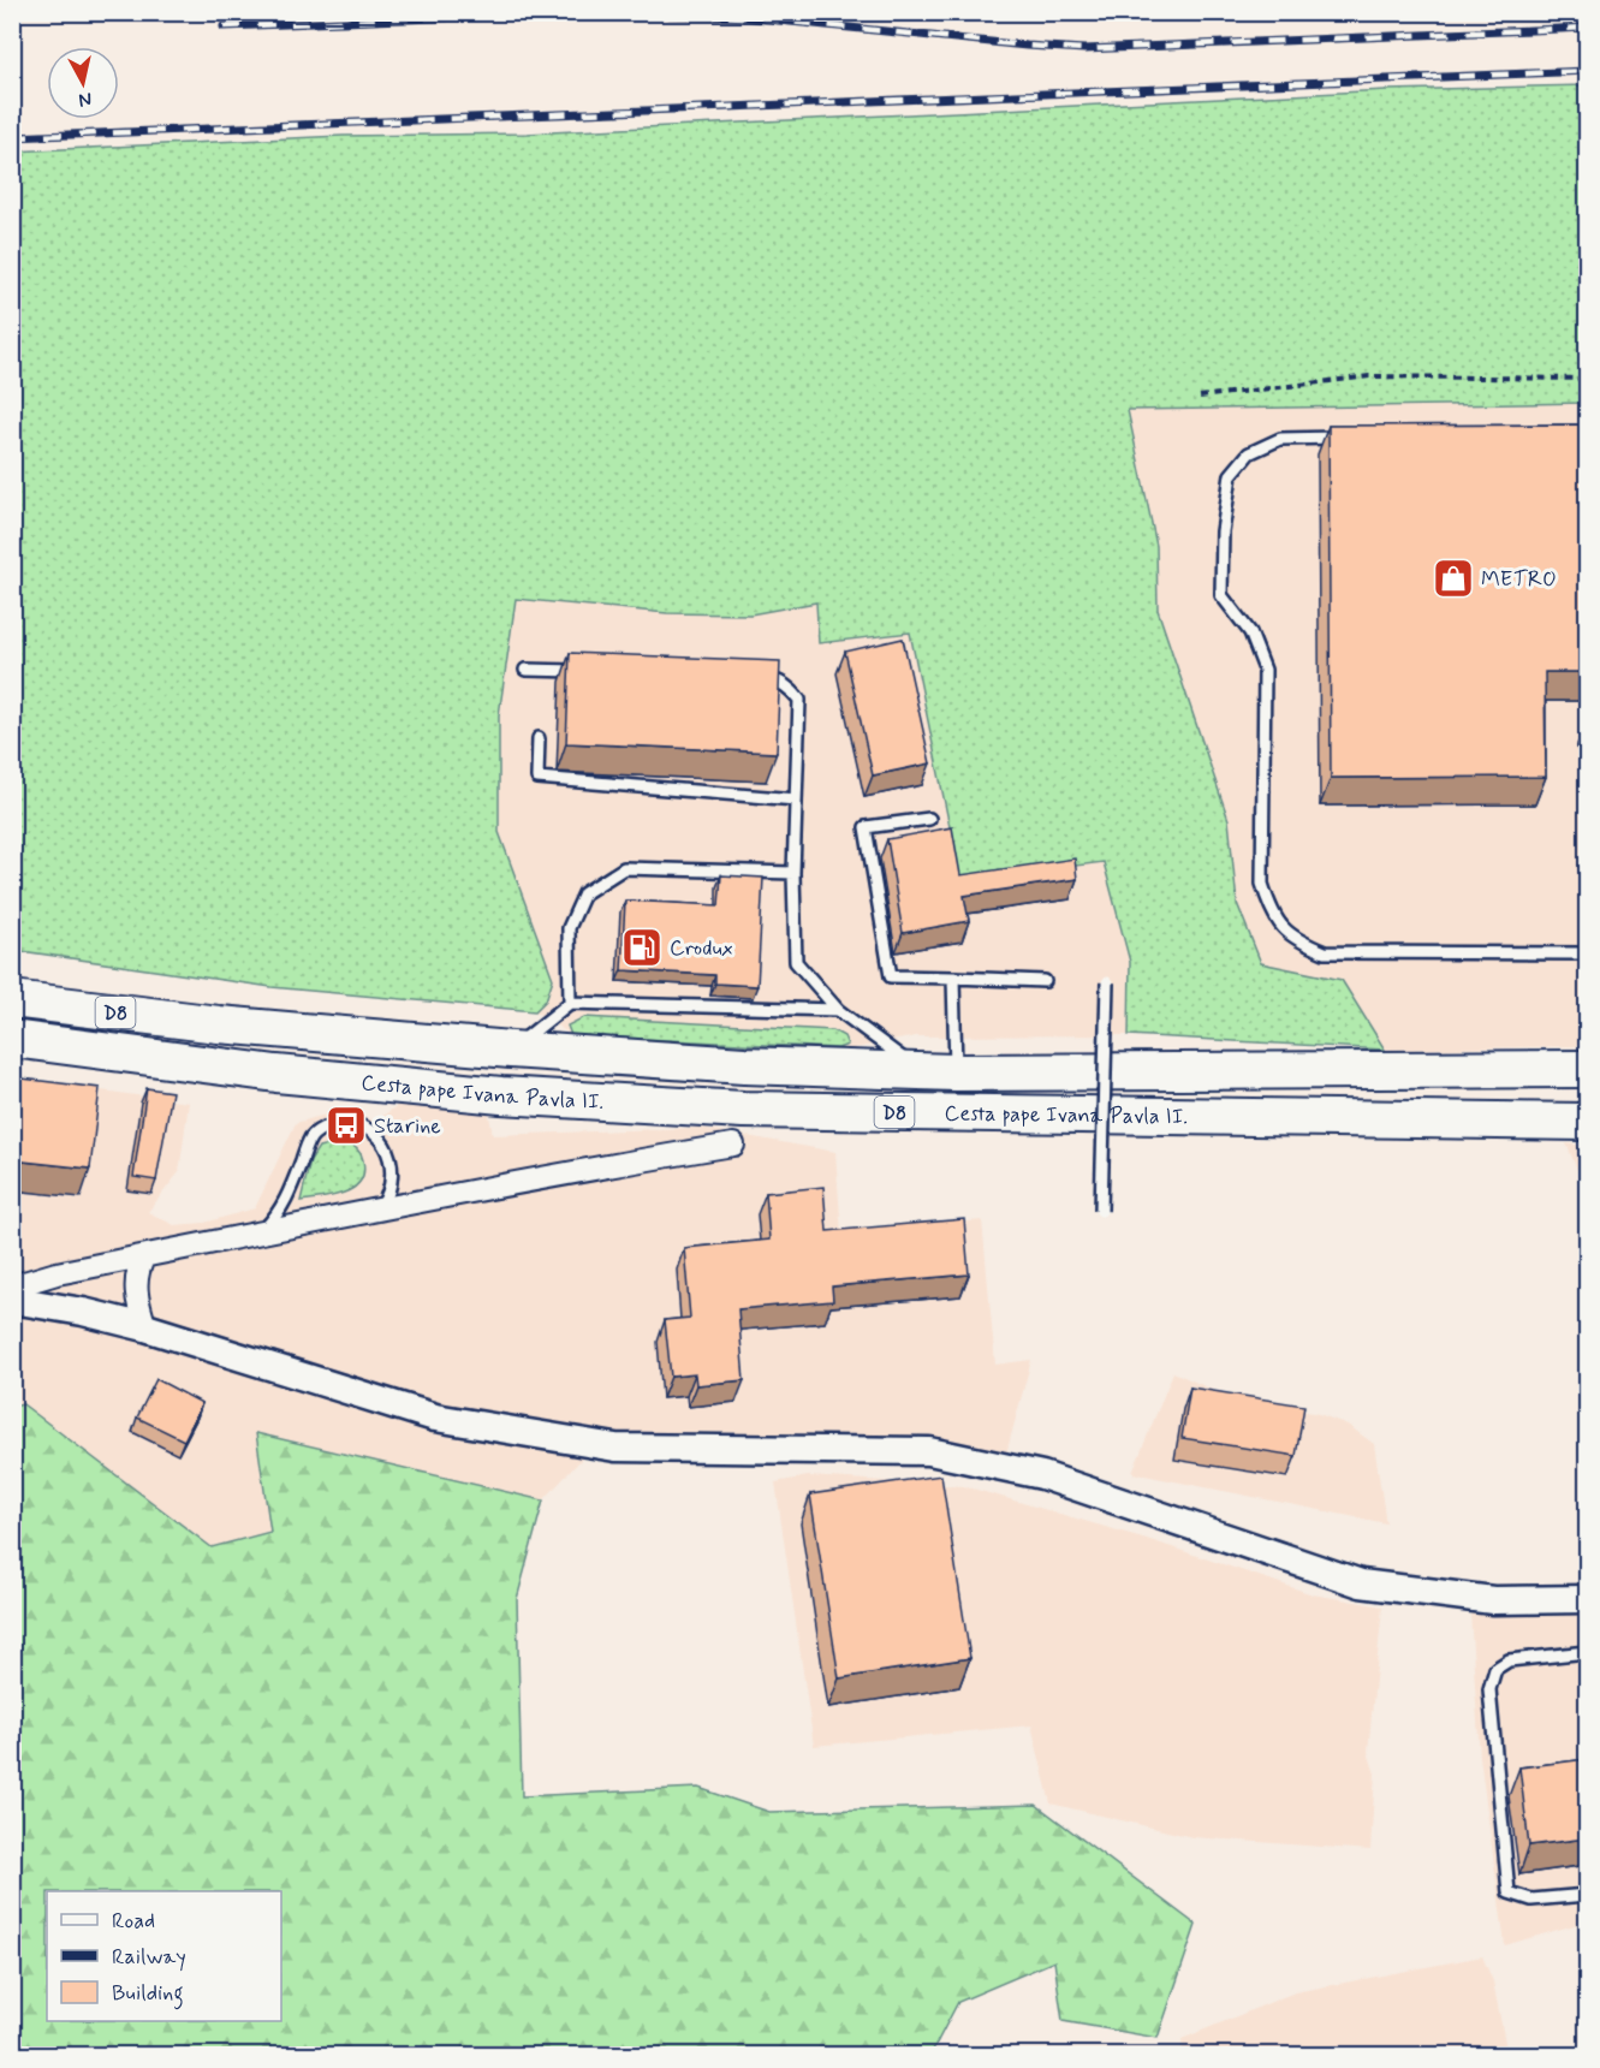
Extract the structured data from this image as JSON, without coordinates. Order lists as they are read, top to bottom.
{
  "streets": {
    "highway": ["D8", "Cesta pape Ivana Pavla II."]
  },
  "places": {
    "shop": ["METRO"],
    "fuel station": ["Crodux"],
    "bus stop": ["Starine"]
  },
  "legend": ["Road", "Railway", "Building"],
  "north": "bottom"
}
